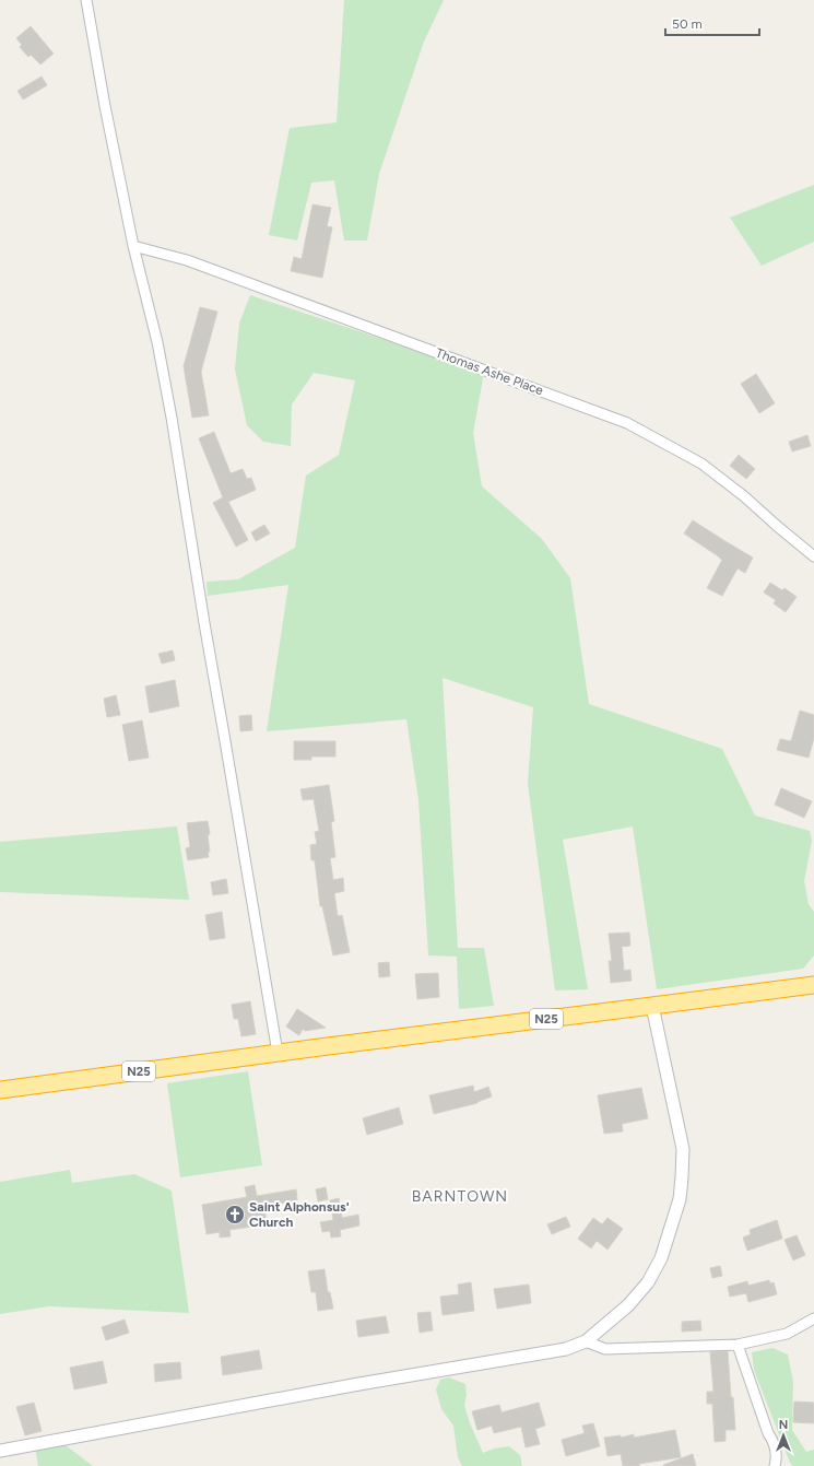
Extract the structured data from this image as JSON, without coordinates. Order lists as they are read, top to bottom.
{
  "streets": {
    "highway": ["N25"],
    "street": ["Thomas Ashe Place"]
  },
  "districts": ["BARNTOWN"],
  "places": {
    "church": ["Saint Alphonsus' Church"]
  },
  "scale_bar": "50 m",
  "north": "top"
}
